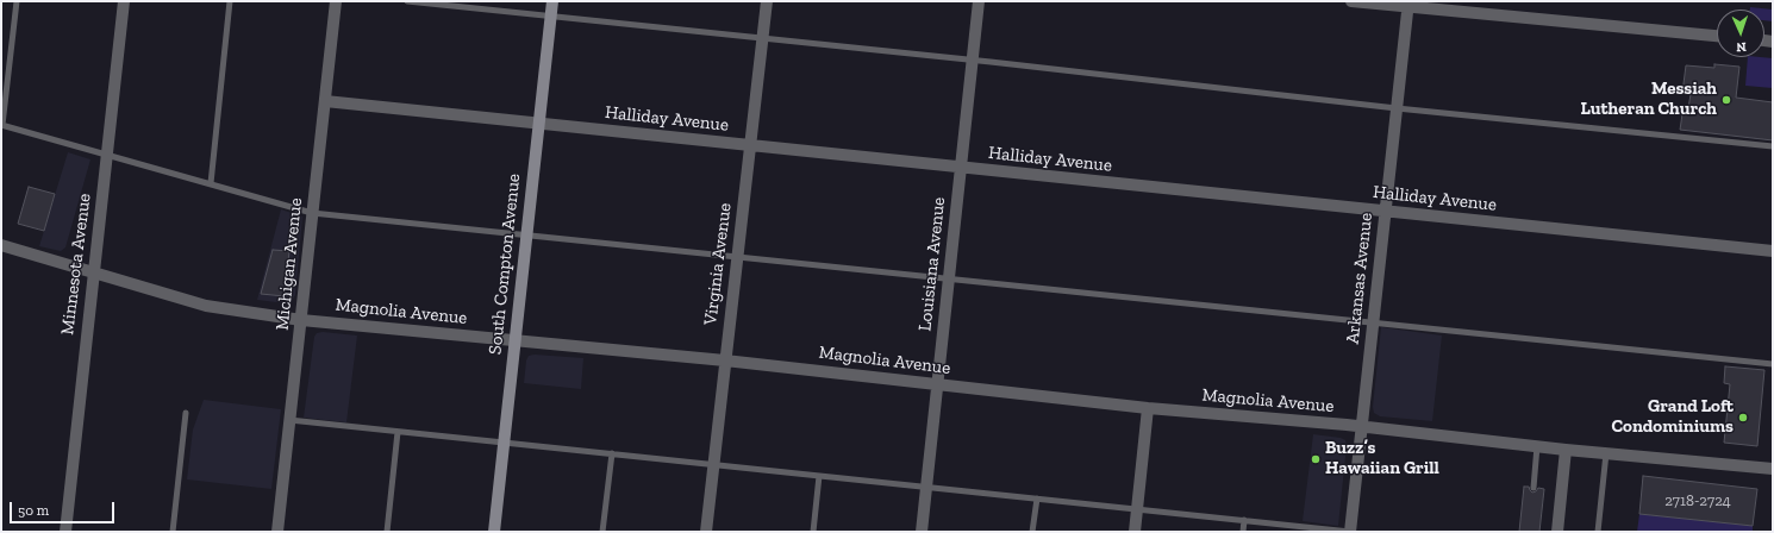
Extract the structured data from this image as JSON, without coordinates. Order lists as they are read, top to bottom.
{
  "streets": {
    "main road": ["South Compton Avenue"],
    "street": [
      "Halliday Avenue",
      "Minnesota Avenue",
      "Michigan Avenue",
      "Virginia Avenue",
      "Louisiana Avenue",
      "Arkansas Avenue",
      "Magnolia Avenue"
    ]
  },
  "crossings": [
    ["Halliday Avenue", "Michigan Avenue"],
    ["Halliday Avenue", "South Compton Avenue"],
    ["Halliday Avenue", "Virginia Avenue"],
    ["Halliday Avenue", "Louisiana Avenue"],
    ["Halliday Avenue", "Arkansas Avenue"],
    ["Minnesota Avenue", "Magnolia Avenue"],
    ["Michigan Avenue", "Magnolia Avenue"],
    ["South Compton Avenue", "Magnolia Avenue"],
    ["Virginia Avenue", "Magnolia Avenue"],
    ["Louisiana Avenue", "Magnolia Avenue"],
    ["Arkansas Avenue", "Magnolia Avenue"]
  ],
  "places": ["Messiah Lutheran Church", "Grand Loft Condominiums", "Buzz’s Hawaiian Grill"],
  "house_numbers": ["2718-2724"],
  "scale_bar": "50 m",
  "north": "bottom"
}
